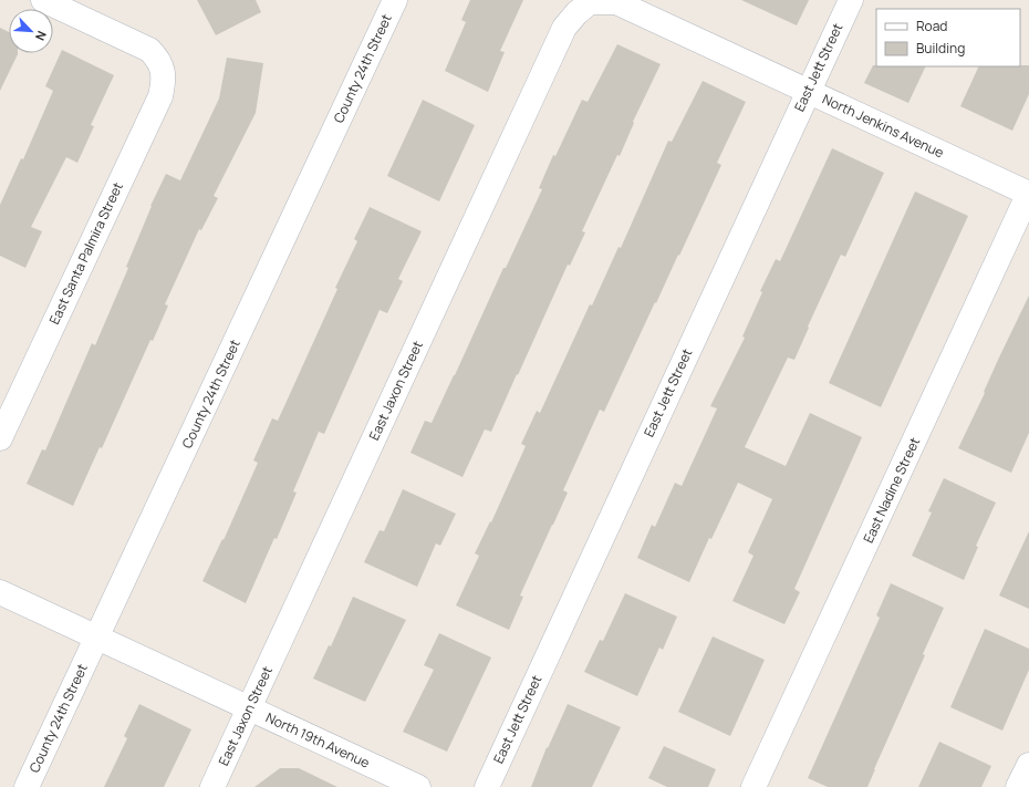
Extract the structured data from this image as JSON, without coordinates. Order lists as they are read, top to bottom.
{
  "streets": {
    "street": [
      "East Jett Street",
      "County 24th Street",
      "North Jenkins Avenue",
      "East Santa Palmira Street",
      "East Jaxon Street",
      "East Nadine Street",
      "North 19th Avenue"
    ]
  },
  "crossings": [
    ["East Jett Street", "North Jenkins Avenue"],
    ["County 24th Street", "North 19th Avenue"],
    ["North Jenkins Avenue", "East Jaxon Street"],
    ["North Jenkins Avenue", "East Nadine Street"],
    ["East Jaxon Street", "North 19th Avenue"]
  ],
  "legend": ["Road", "Building"],
  "north": "bottom right"
}
